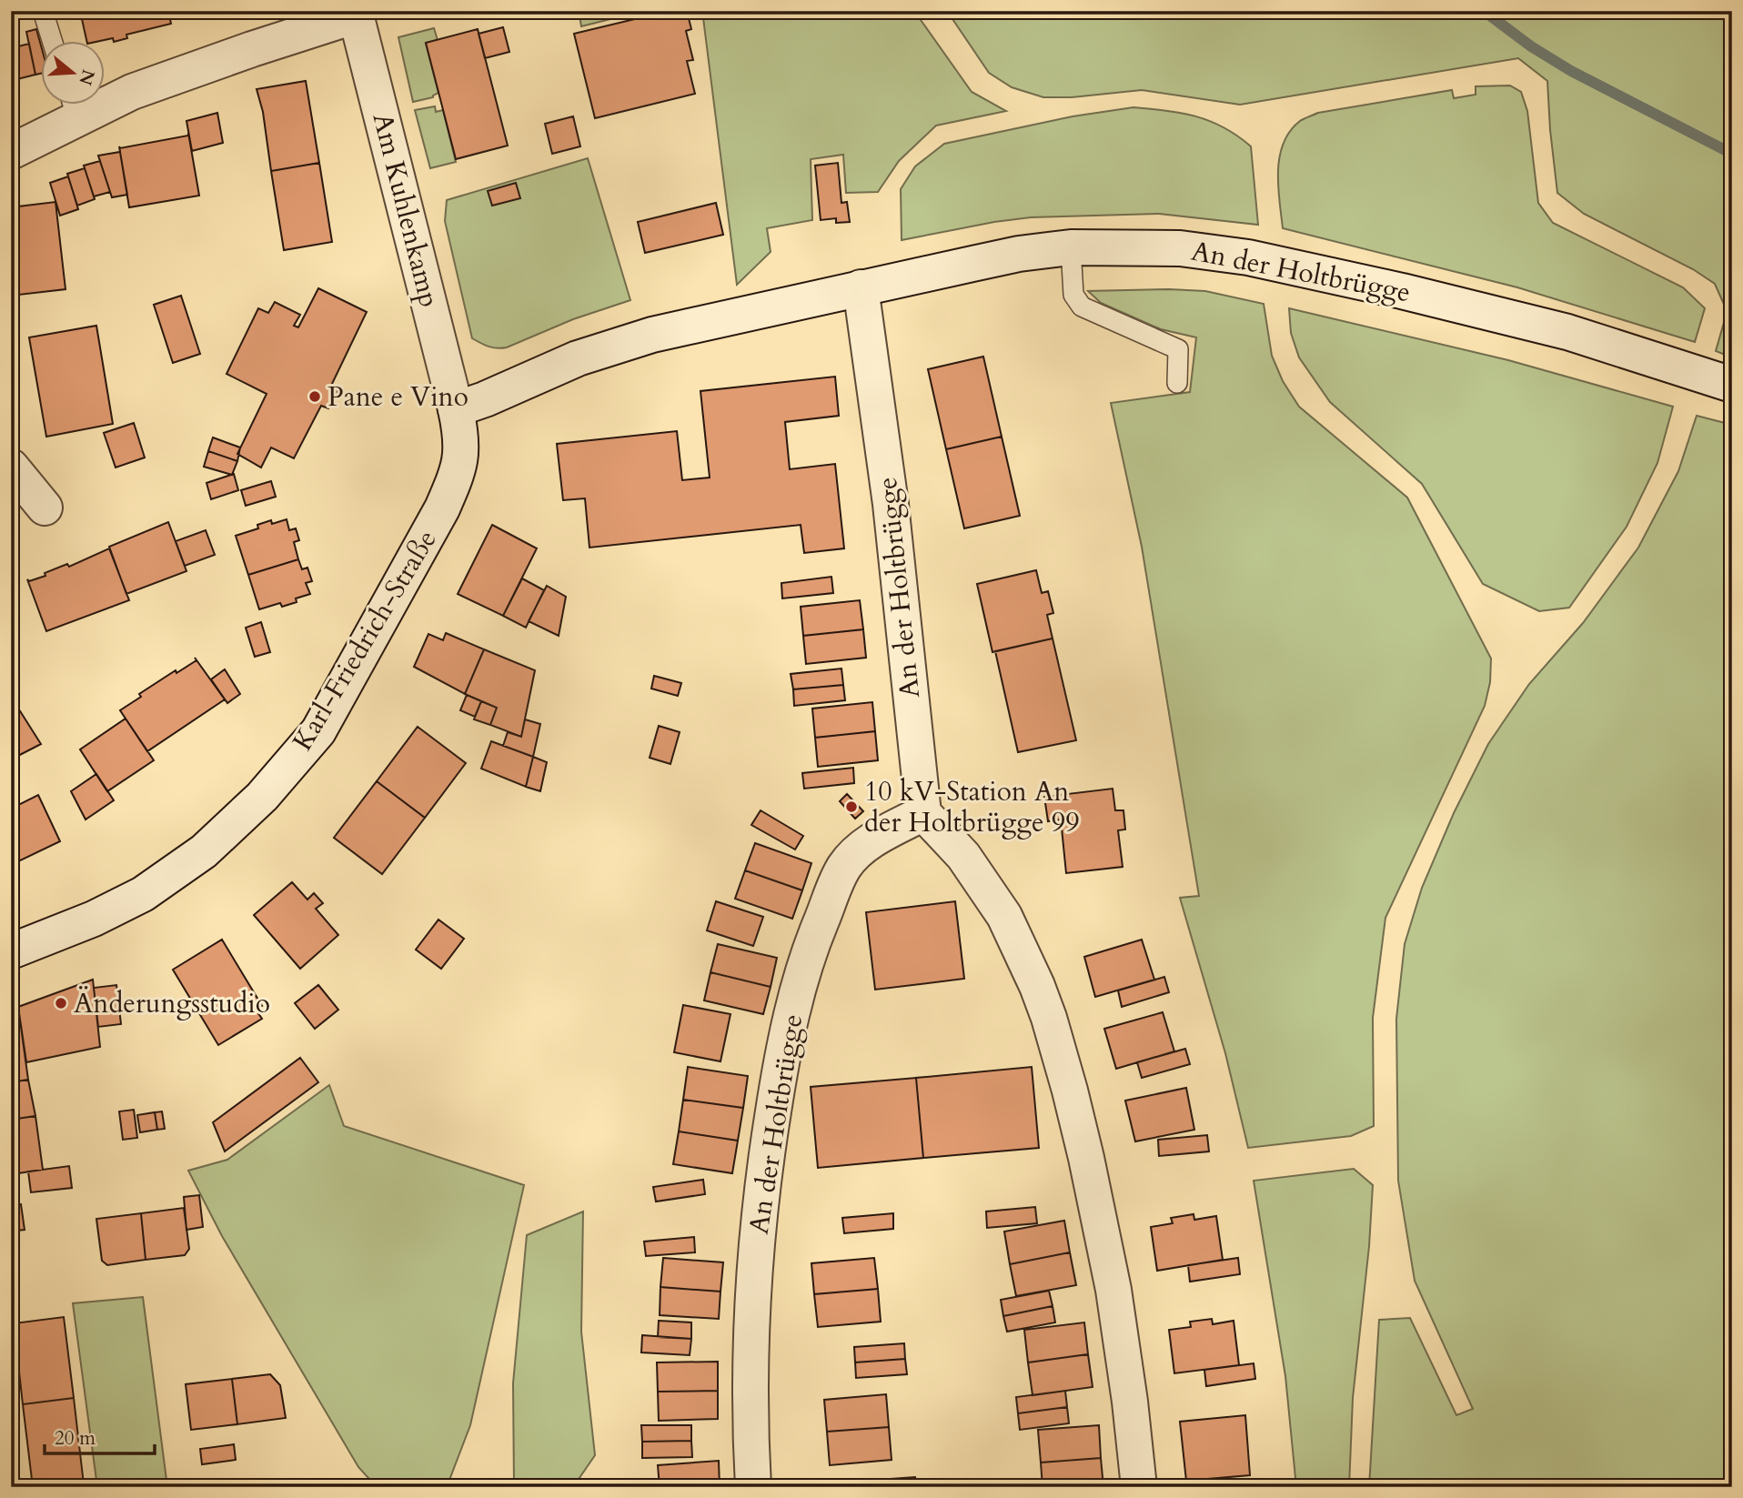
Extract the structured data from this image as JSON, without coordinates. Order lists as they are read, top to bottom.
{
  "streets": {
    "street": ["Am Kuhlenkamp", "An der Holtbrügge", "Karl-Friedrich-Straße"]
  },
  "crossings": [
    ["Am Kuhlenkamp", "An der Holtbrügge"],
    ["Am Kuhlenkamp", "Karl-Friedrich-Straße"],
    ["An der Holtbrügge", "Karl-Friedrich-Straße"]
  ],
  "places": ["Pane e Vino", "10 kV-Station An der Holtbrügge 99", "Änderungsstudio"],
  "scale_bar": "20 m",
  "north": "right"
}
